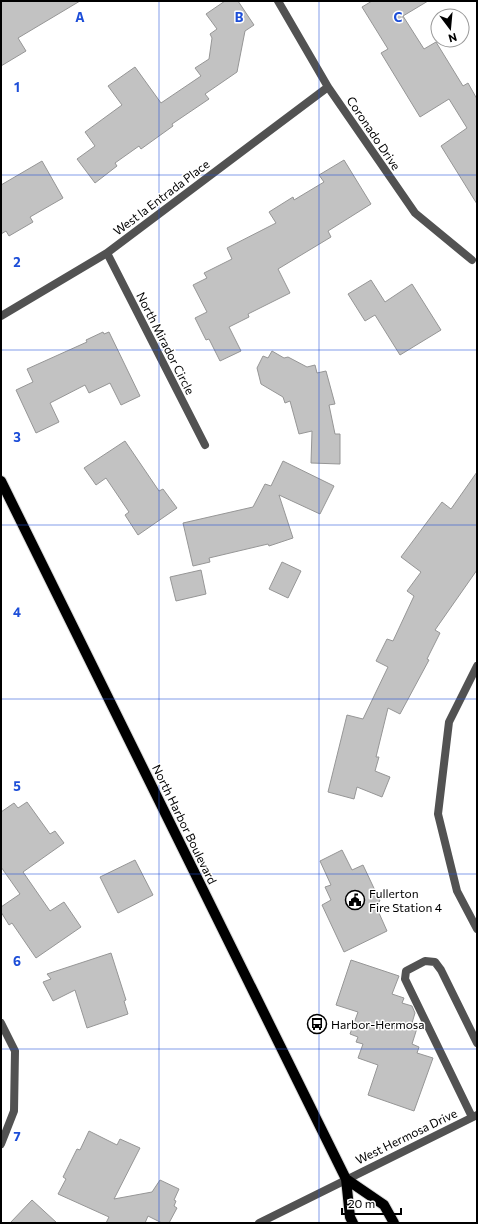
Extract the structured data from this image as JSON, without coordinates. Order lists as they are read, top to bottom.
{
  "streets": {
    "main road": ["North Harbor Boulevard"],
    "street": [
      "Coronado Drive",
      "West la Entrada Place",
      "North Mirador Circle",
      "West Hermosa Drive"
    ]
  },
  "crossings": [
    ["Coronado Drive", "West la Entrada Place"],
    ["West la Entrada Place", "North Mirador Circle"],
    ["North Harbor Boulevard", "West Hermosa Drive"]
  ],
  "places": {
    "public building": ["Fullerton Fire Station 4"],
    "bus stop": ["Harbor-Hermosa"]
  },
  "scale_bar": "20 m",
  "north": "bottom",
  "grid": {
    "columns": ["A", "B", "C"],
    "rows": [
      "1",
      "2",
      "3",
      "4",
      "5",
      "6",
      "7"
    ]
  }
}
